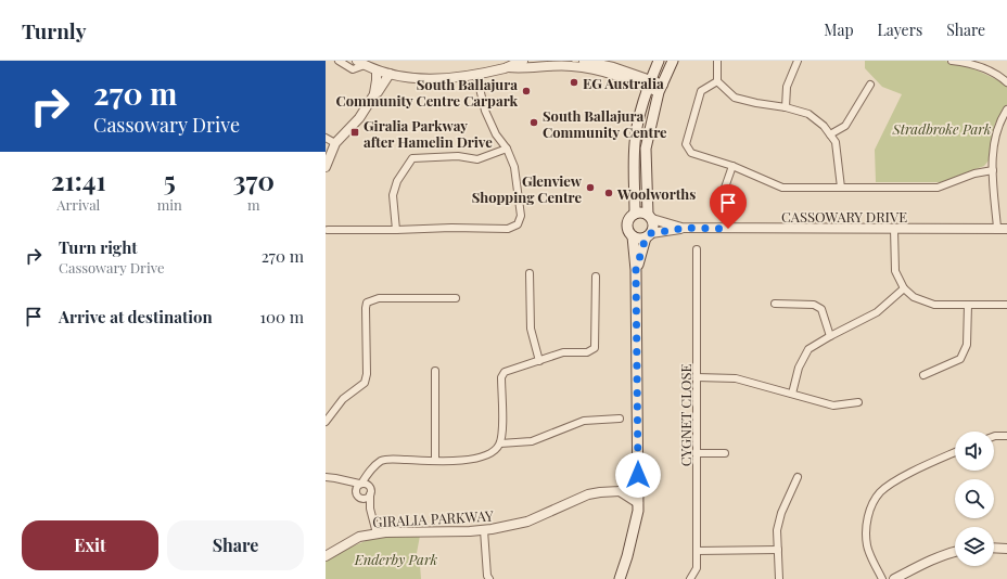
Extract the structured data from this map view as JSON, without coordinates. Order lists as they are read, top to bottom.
{
  "streets": {
    "street": ["CASSOWARY DRIVE", "CYGNET CLOSE", "GIRALIA PARKWAY"]
  },
  "parks": ["Stradbroke Park", "Enderby Park"],
  "places": {
    "other": [
      "EG Australia",
      "South Ballajura Community Centre Carpark",
      "South Ballajura Community Centre",
      "Glenview Shopping Centre",
      "Woolworths"
    ],
    "transit": ["Giralia Parkway after Hamelin Drive"]
  },
  "page": {
    "header": "Turnly",
    "nav": ["Map", "Layers", "Share"],
    "turn": ["270 m", "Cassowary Drive"],
    "eta": [
      "21:41",
      "Arrival",
      "5",
      "min",
      "370",
      "m"
    ],
    "list": [
      {
        "name": "Turn right",
        "note": "Cassowary Drive",
        "value": "270 m"
      },
      {
        "name": "Arrive at destination",
        "value": "100 m"
      }
    ],
    "buttons": ["Exit", "Share"]
  }
}
